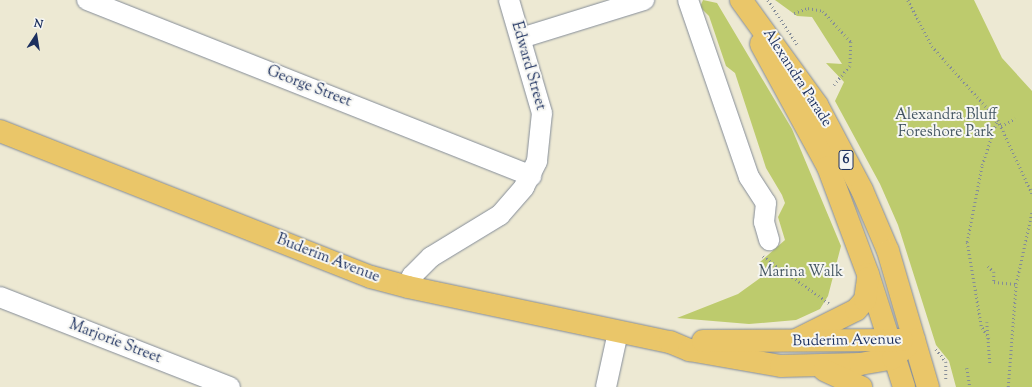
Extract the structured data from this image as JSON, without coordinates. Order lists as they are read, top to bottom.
{
  "streets": {
    "main road": ["Alexandra Parade", "6", "Buderim Avenue"],
    "street": ["Edward Street", "George Street", "Marjorie Street"]
  },
  "crossings": [
    ["Edward Street", "George Street"],
    ["Edward Street", "Buderim Avenue"],
    ["Alexandra Parade", "6"],
    ["Alexandra Parade", "Buderim Avenue"],
    ["6", "Buderim Avenue"]
  ],
  "parks": ["Alexandra Bluff Foreshore Park", "Marina Walk"],
  "north": "top"
}
